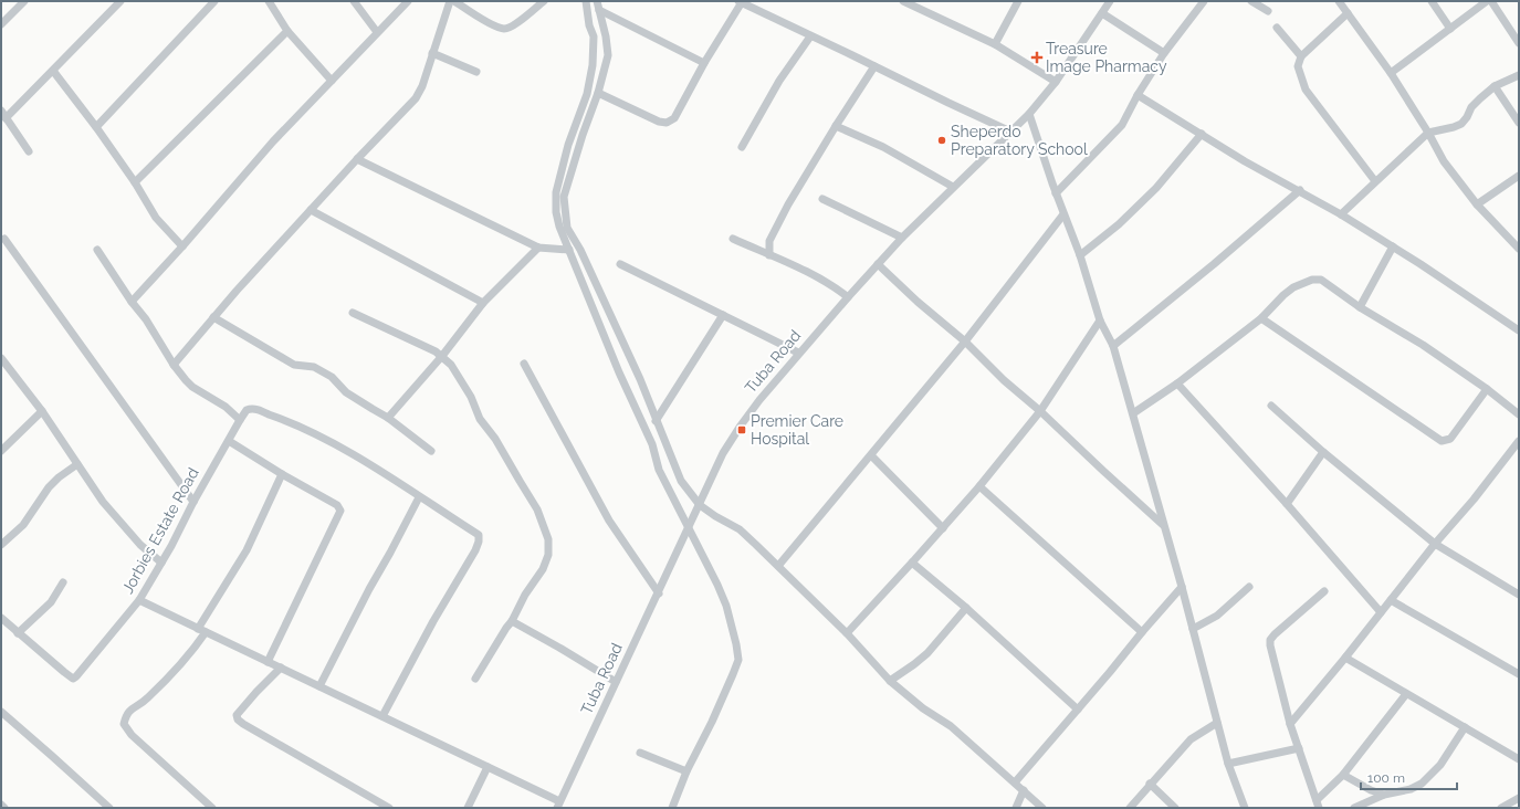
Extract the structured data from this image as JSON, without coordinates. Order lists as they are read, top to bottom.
{
  "streets": {
    "street": ["Tuba Road", "Jorbies Estate Road"]
  },
  "places": {
    "health": ["Treasure Image Pharmacy"],
    "other": ["Sheperdo Preparatory School"],
    "transit": ["Premier Care Hospital"]
  },
  "scale_bar": "100 m"
}
